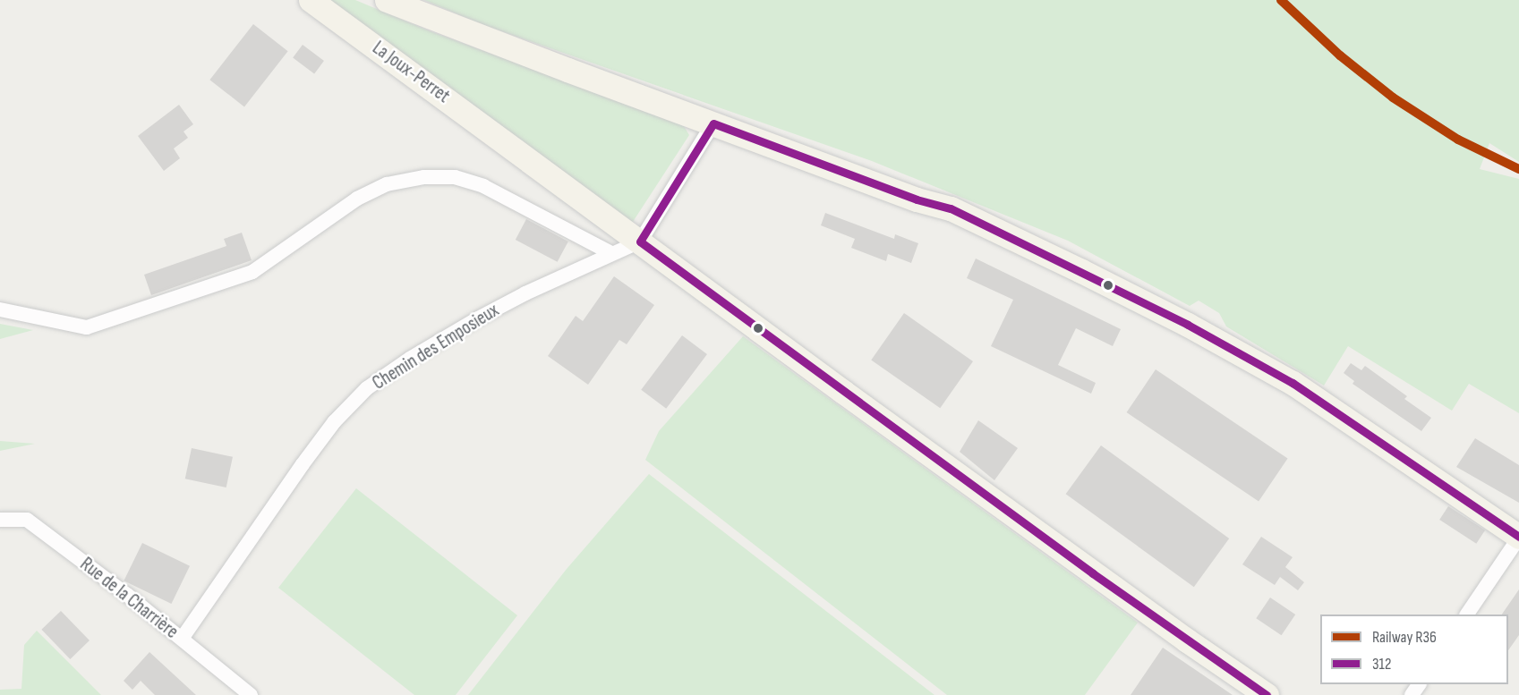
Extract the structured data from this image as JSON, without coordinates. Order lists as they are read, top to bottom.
{
  "streets": {
    "main road": ["La Joux-Perret"],
    "street": ["Chemin des Emposieux", "Rue de la Charrière"]
  },
  "crossings": [
    ["La Joux-Perret", "Chemin des Emposieux"],
    ["Chemin des Emposieux", "Rue de la Charrière"]
  ],
  "lines": ["rail line R36", "transit line 312"],
  "legend": ["Railway R36", "312"]
}
